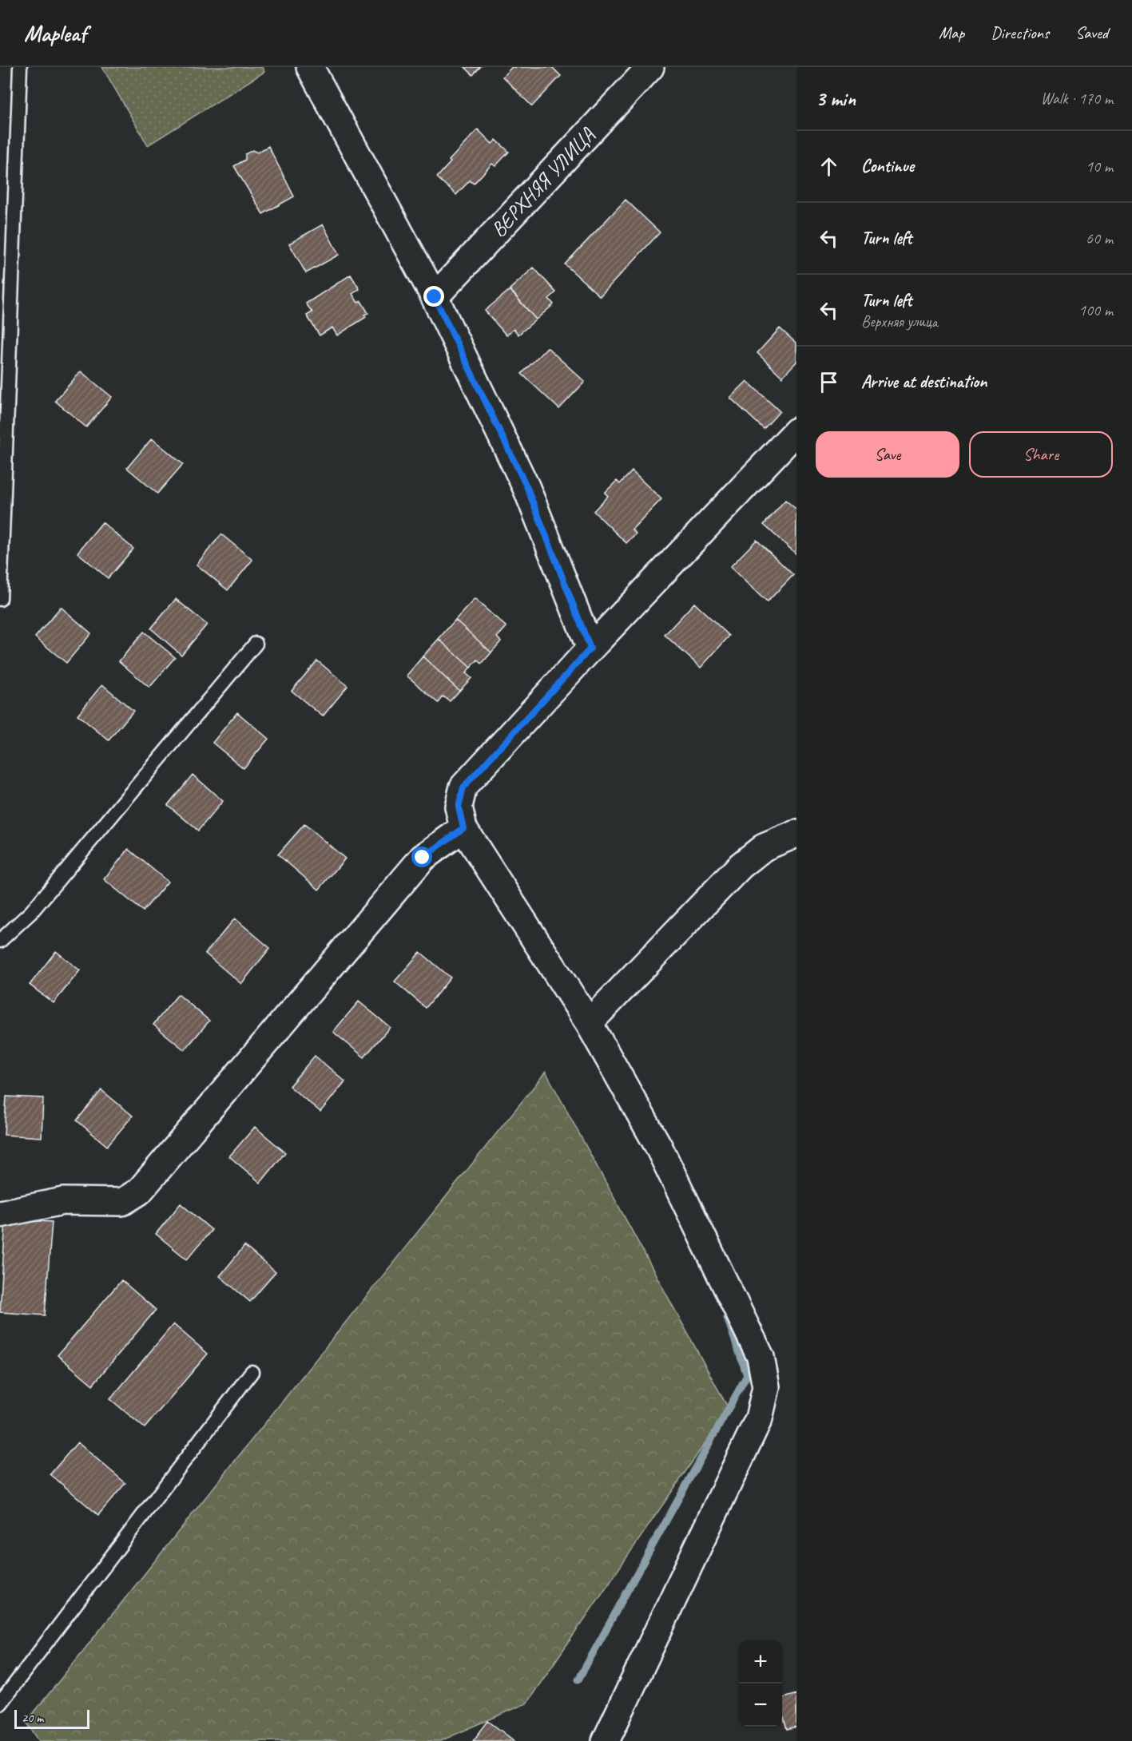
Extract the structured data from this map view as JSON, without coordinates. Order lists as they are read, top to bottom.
{
  "streets": {
    "street": ["ВЕРХНЯЯ УЛИЦА"]
  },
  "scale_bar": "20 m",
  "page": {
    "header": "Mapleaf",
    "nav": ["Map", "Directions", "Saved"],
    "heading": ["3 min", "Walk · 170 m"],
    "list": [
      ["Continue", "10 m"],
      ["Turn left", "60 m"],
      ["Turn left", "Верхняя улица", "100 m"],
      "Arrive at destination"
    ],
    "buttons": ["Save", "Share"],
    "map_buttons": ["+", "−"],
    "scale": "20 m"
  }
}
